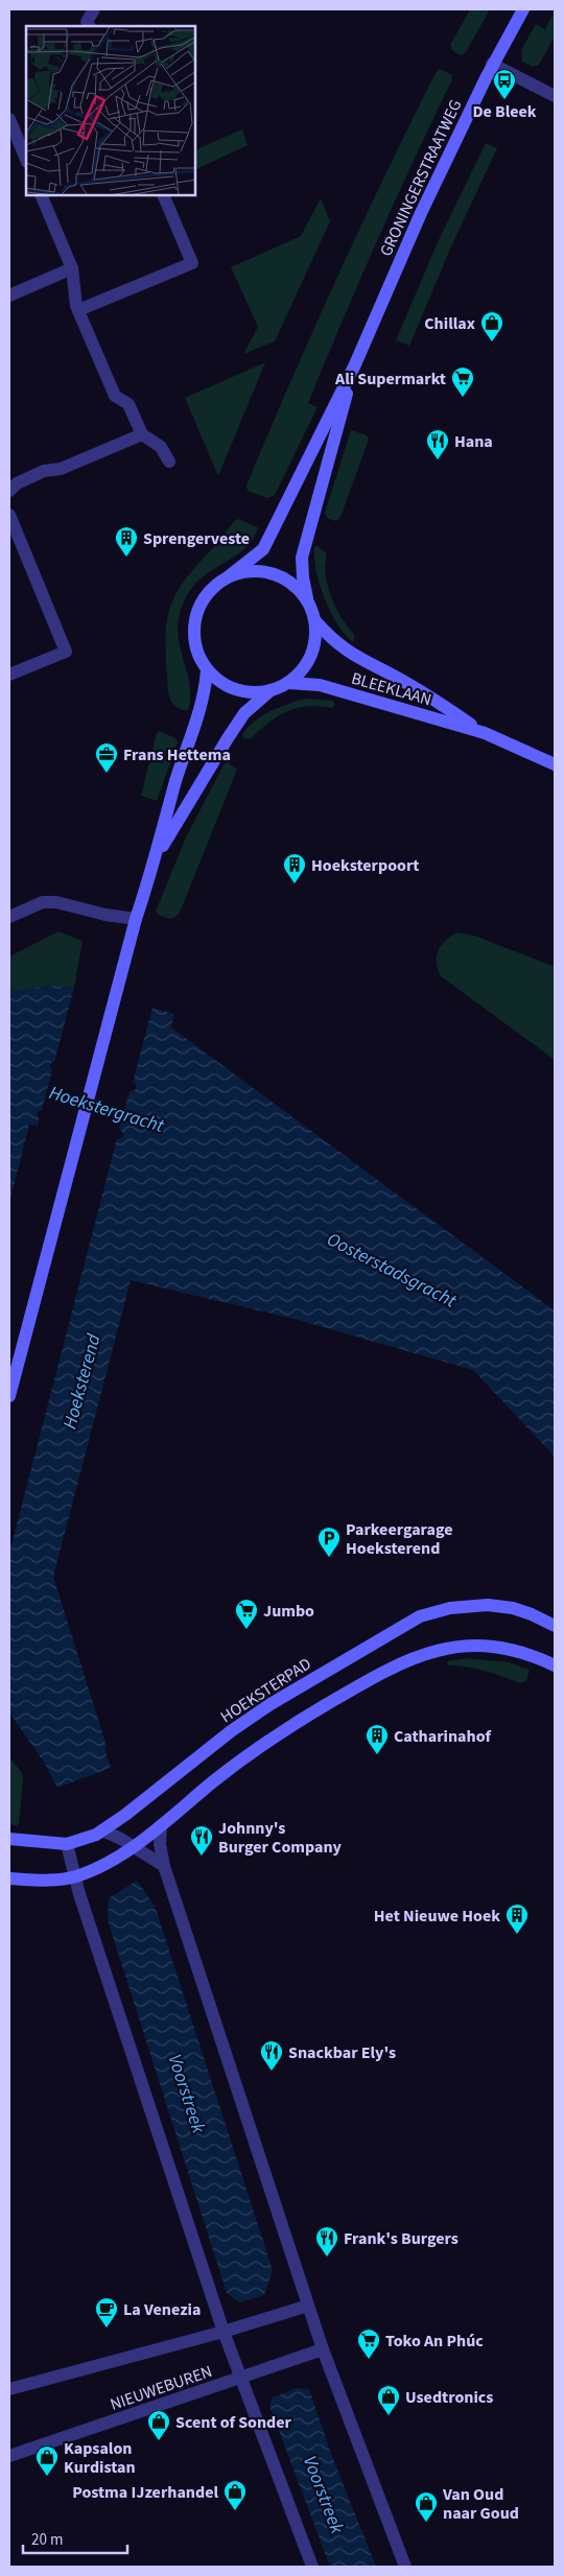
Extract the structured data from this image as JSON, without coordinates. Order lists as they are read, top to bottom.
{
  "streets": {
    "main road": ["GRONINGERSTRAATWEG", "BLEEKLAAN", "HOEKSTERPAD"],
    "street": ["NIEUWEBUREN"]
  },
  "crossings": [
    ["GRONINGERSTRAATWEG", "BLEEKLAAN"]
  ],
  "water": [
    "Hoekstergracht",
    "Oosterstadsgracht",
    "Hoeksterend",
    "Voorstreek"
  ],
  "places": {
    "bus stop": ["De Bleek"],
    "shop": [
      "Chillax",
      "Usedtronics",
      "Scent of Sonder",
      "Kapsalon Kurdistan",
      "Postma IJzerhandel",
      "Van Oud naar Goud"
    ],
    "supermarket": ["Ali Supermarkt", "Jumbo", "Toko An Phúc"],
    "restaurant": [
      "Hana",
      "Johnny's Burger Company",
      "Snackbar Ely's",
      "Frank's Burgers"
    ],
    "building": [
      "Sprengerveste",
      "Hoeksterpoort",
      "Catharinahof",
      "Het Nieuwe Hoek"
    ],
    "office": ["Frans Hettema"],
    "parking": ["Parkeergarage Hoeksterend"],
    "cafe": ["La Venezia"]
  },
  "scale_bar": "20 m"
}
